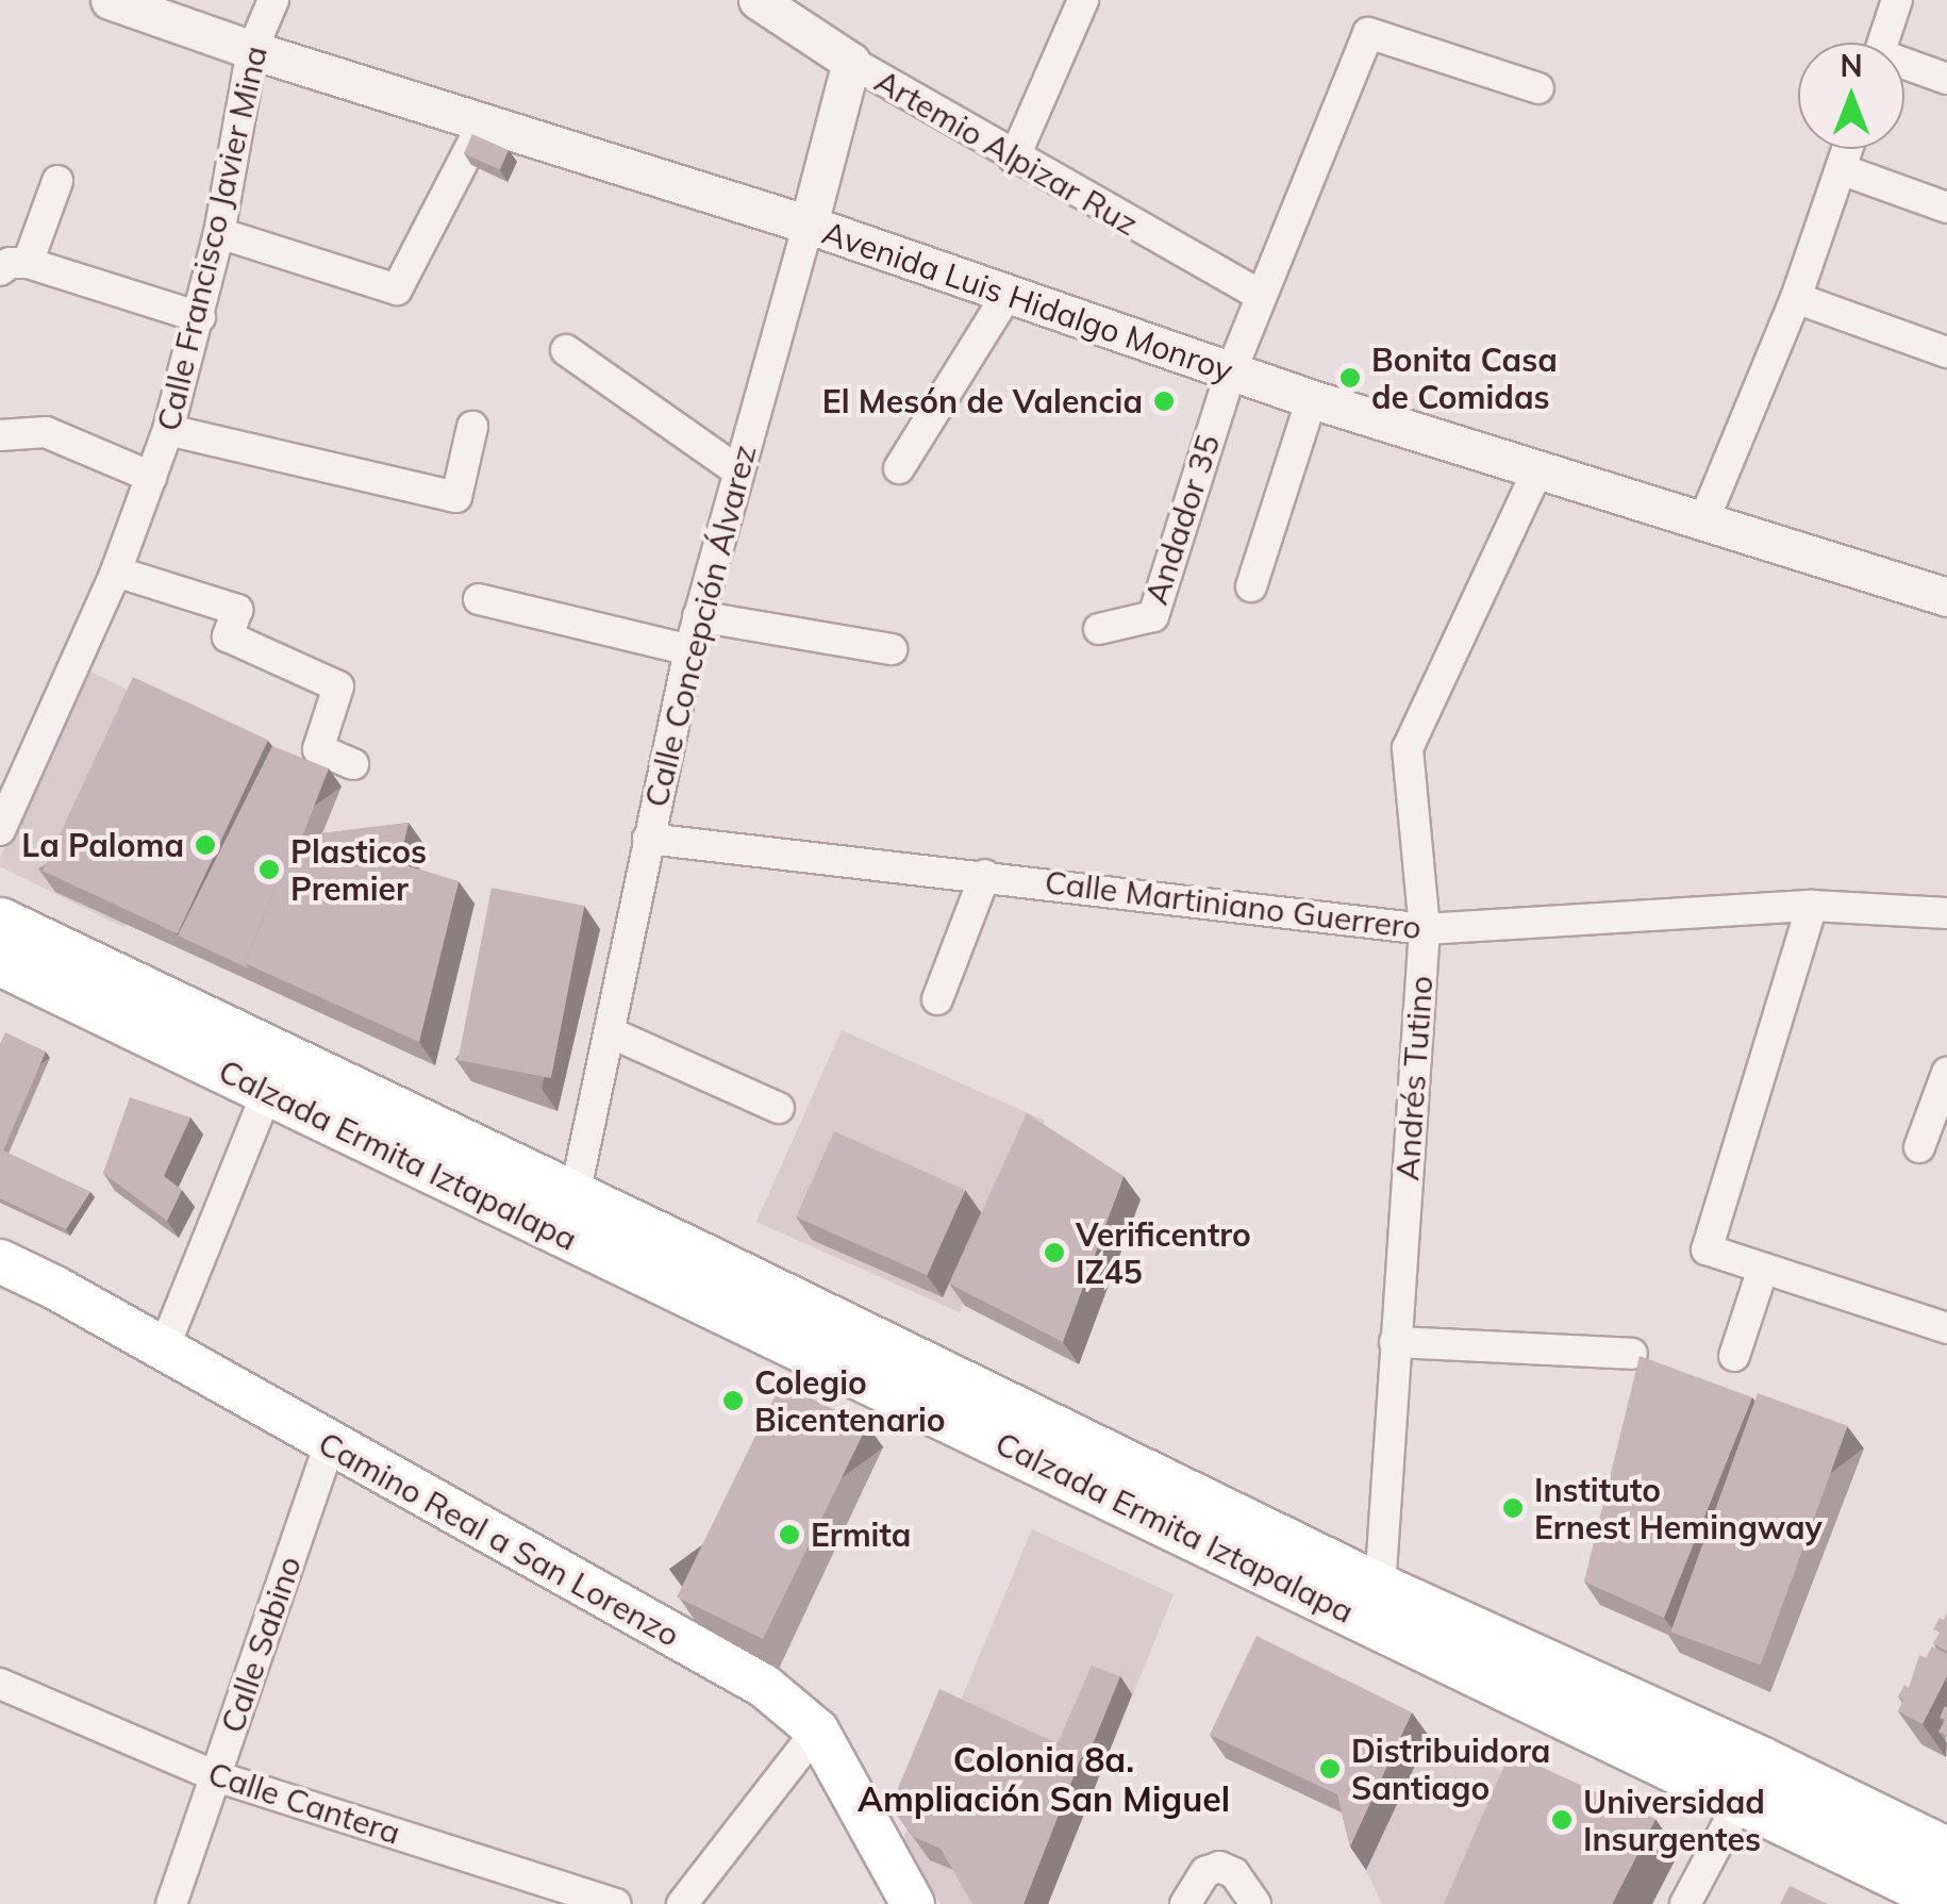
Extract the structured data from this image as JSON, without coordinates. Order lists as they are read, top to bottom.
{
  "streets": {
    "main road": ["Calzada Ermita Iztapalapa", "Camino Real a San Lorenzo"],
    "street": [
      "Artemio Alpizar Ruz",
      "Calle Francisco Javier Mina",
      "Avenida Luis Hidalgo Monroy",
      "Andador 35",
      "Calle Concepción Álvarez",
      "Calle Martiniano Guerrero",
      "Andrés Tutino",
      "Calle Sabino",
      "Calle Cantera"
    ]
  },
  "crossings": [
    ["Artemio Alpizar Ruz", "Calle Concepción Álvarez"],
    ["Calle Francisco Javier Mina", "Avenida Luis Hidalgo Monroy"],
    ["Avenida Luis Hidalgo Monroy", "Andador 35"],
    ["Avenida Luis Hidalgo Monroy", "Calle Concepción Álvarez"],
    ["Avenida Luis Hidalgo Monroy", "Andrés Tutino"],
    ["Calle Concepción Álvarez", "Calle Martiniano Guerrero"],
    ["Calle Concepción Álvarez", "Calzada Ermita Iztapalapa"],
    ["Calle Martiniano Guerrero", "Andrés Tutino"],
    ["Andrés Tutino", "Calzada Ermita Iztapalapa"],
    ["Camino Real a San Lorenzo", "Calle Sabino"],
    ["Calle Sabino", "Calle Cantera"]
  ],
  "districts": ["Colonia 8a. Ampliación San Miguel"],
  "places": [
    "Bonita Casa de Comidas",
    "El Mesón de Valencia",
    "La Paloma",
    "Plasticos Premier",
    "Verificentro IZ45",
    "Colegio Bicentenario",
    "Instituto Ernest Hemingway",
    "Ermita",
    "Distribuidora Santiago",
    "Universidad Insurgentes"
  ],
  "north": "top"
}
